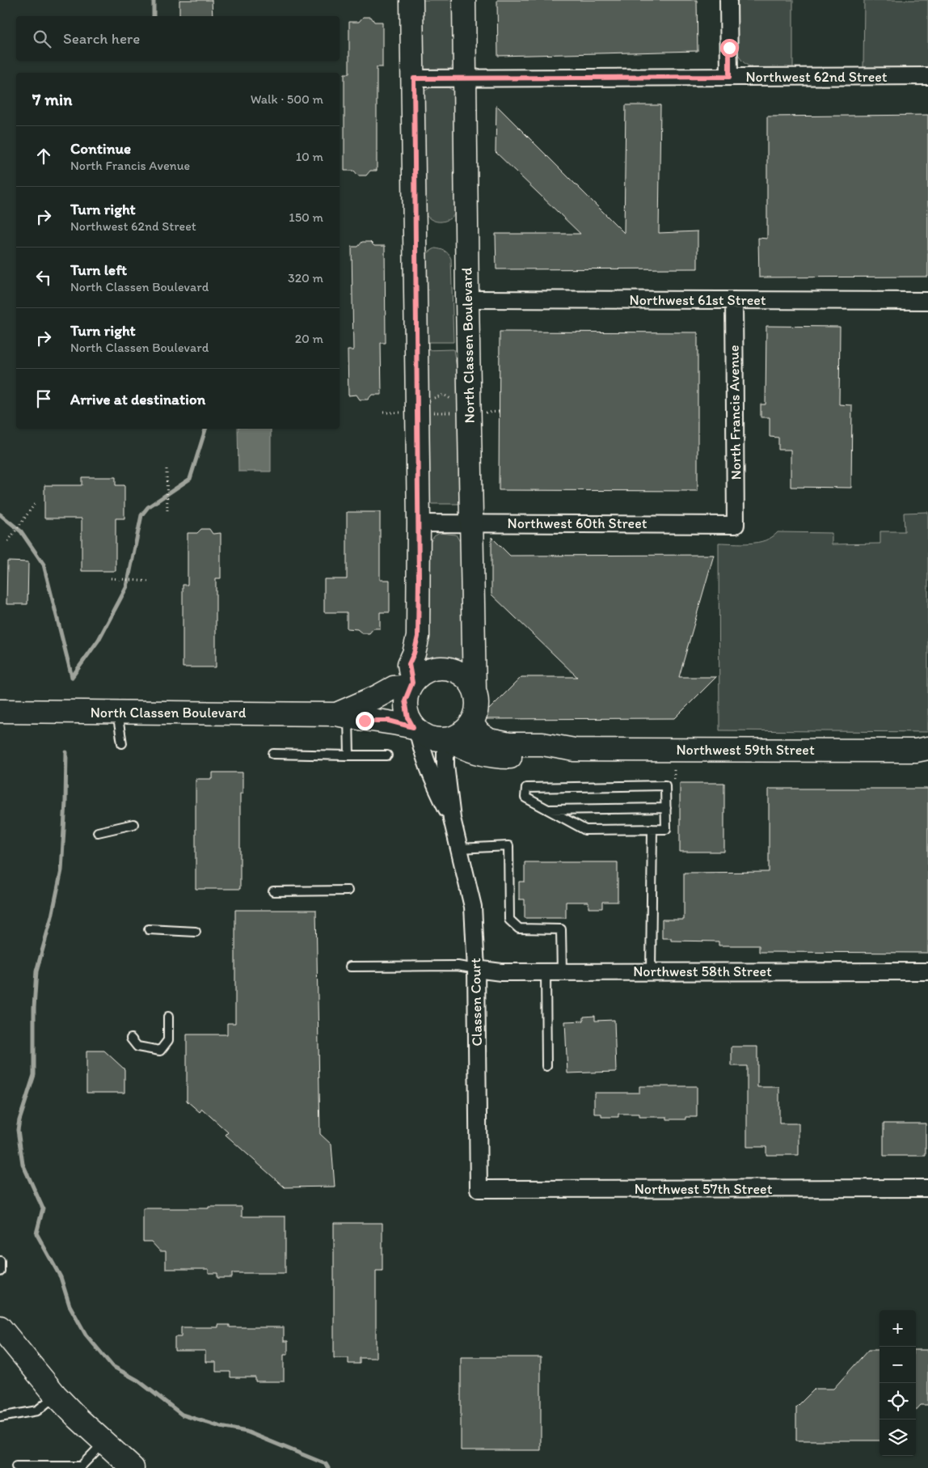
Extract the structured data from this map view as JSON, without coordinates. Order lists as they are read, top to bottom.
{
  "streets": {
    "main road": ["North Classen Boulevard", "Northwest 59th Street"],
    "street": [
      "Northwest 62nd Street",
      "Northwest 61st Street",
      "North Francis Avenue",
      "Northwest 60th Street",
      "Northwest 58th Street",
      "Classen Court",
      "Northwest 57th Street"
    ]
  },
  "crossings": [
    ["Northwest 62nd Street", "North Classen Boulevard"],
    ["Northwest 61st Street", "North Classen Boulevard"],
    ["Northwest 61st Street", "North Francis Avenue"],
    ["North Classen Boulevard", "Northwest 60th Street"],
    ["North Classen Boulevard", "Northwest 59th Street"],
    ["North Classen Boulevard", "Classen Court"],
    ["North Francis Avenue", "Northwest 60th Street"],
    ["Northwest 59th Street", "Classen Court"],
    ["Northwest 58th Street", "Classen Court"],
    ["Classen Court", "Northwest 57th Street"]
  ],
  "page": {
    "search": "Search here",
    "heading": ["7 min", "Walk · 500 m"],
    "list": [
      ["Continue", "North Francis Avenue", "10 m"],
      ["Turn right", "Northwest 62nd Street", "150 m"],
      ["Turn left", "North Classen Boulevard", "320 m"],
      ["Turn right", "North Classen Boulevard", "20 m"],
      "Arrive at destination"
    ],
    "map_buttons": ["+", "−"]
  }
}
